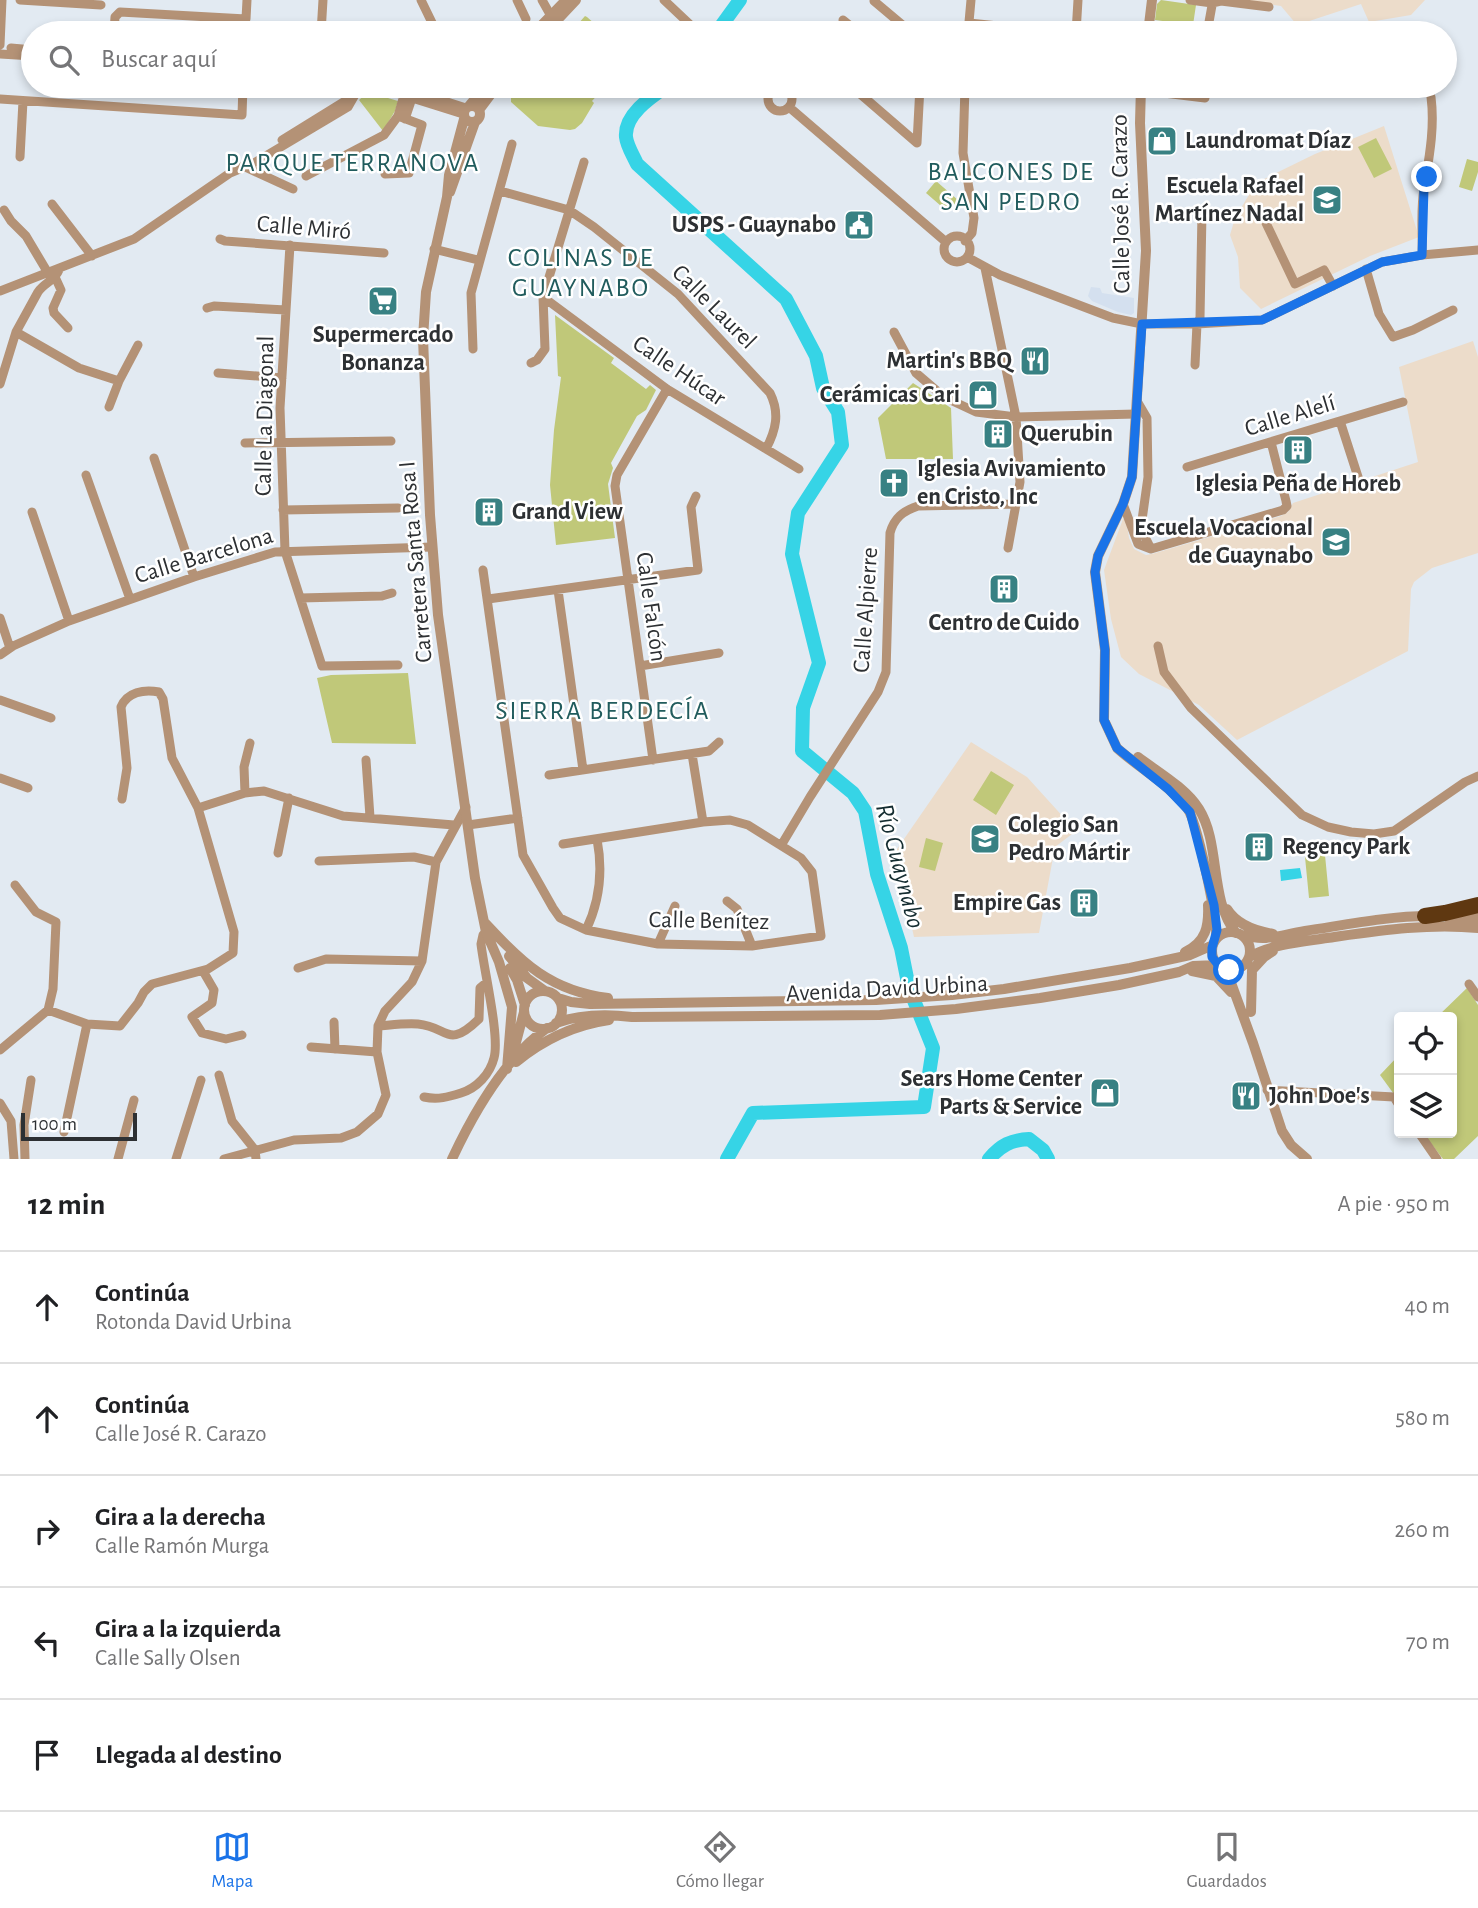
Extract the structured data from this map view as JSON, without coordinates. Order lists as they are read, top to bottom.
{
  "streets": {
    "street": [
      "Calle José R. Carazo",
      "Calle Miró",
      "Calle Laurel",
      "Calle Húcar",
      "Calle La Diagonal",
      "Calle Alelí",
      "Calle Barcelona",
      "Carretera Santa Rosa I",
      "Calle Falcón",
      "Calle Alpierre",
      "Calle Benítez",
      "Avenida David Urbina"
    ]
  },
  "crossings": [
    ["Calle José R. Carazo", "Avenida David Urbina"],
    ["Calle Miró", "Calle La Diagonal"],
    ["Calle Laurel", "Calle Húcar"],
    ["Calle Húcar", "Calle Falcón"],
    ["Calle La Diagonal", "Calle Barcelona"],
    ["Calle Barcelona", "Carretera Santa Rosa I"],
    ["Carretera Santa Rosa I", "Avenida David Urbina"],
    ["Calle Alpierre", "Calle Benítez"]
  ],
  "districts": [
    "PARQUE TERRANOVA",
    "BALCONES DE SAN PEDRO",
    "COLINAS DE GUAYNABO",
    "SIERRA BERDECÍA"
  ],
  "water": ["Río Guaynabo"],
  "places": {
    "shop": ["Laundromat Díaz", "Cerámicas Cari", "Sears Home Center Parts & Service"],
    "school or university": ["Escuela Rafael Martínez Nadal", "Escuela Vocacional de Guaynabo", "Colegio San Pedro Mártir"],
    "public building": ["USPS - Guaynabo"],
    "supermarket": ["Supermercado Bonanza"],
    "restaurant": ["Martin's BBQ", "John Doe's"],
    "building": [
      "Querubin",
      "Iglesia Peña de Horeb",
      "Grand View",
      "Centro de Cuido",
      "Regency Park",
      "Empire Gas"
    ],
    "church": ["Iglesia Avivamiento en Cristo, Inc"]
  },
  "scale_bar": "100 m",
  "page": {
    "search": "Buscar aquí",
    "scale": "100 m",
    "heading": ["12 min", "A pie · 950 m"],
    "list": [
      ["Continúa", "Rotonda David Urbina", "40 m"],
      ["Continúa", "Calle José R. Carazo", "580 m"],
      ["Gira a la derecha", "Calle Ramón Murga", "260 m"],
      ["Gira a la izquierda", "Calle Sally Olsen", "70 m"],
      "Llegada al destino"
    ],
    "nav": ["Mapa", "Cómo llegar", "Guardados"]
  }
}
